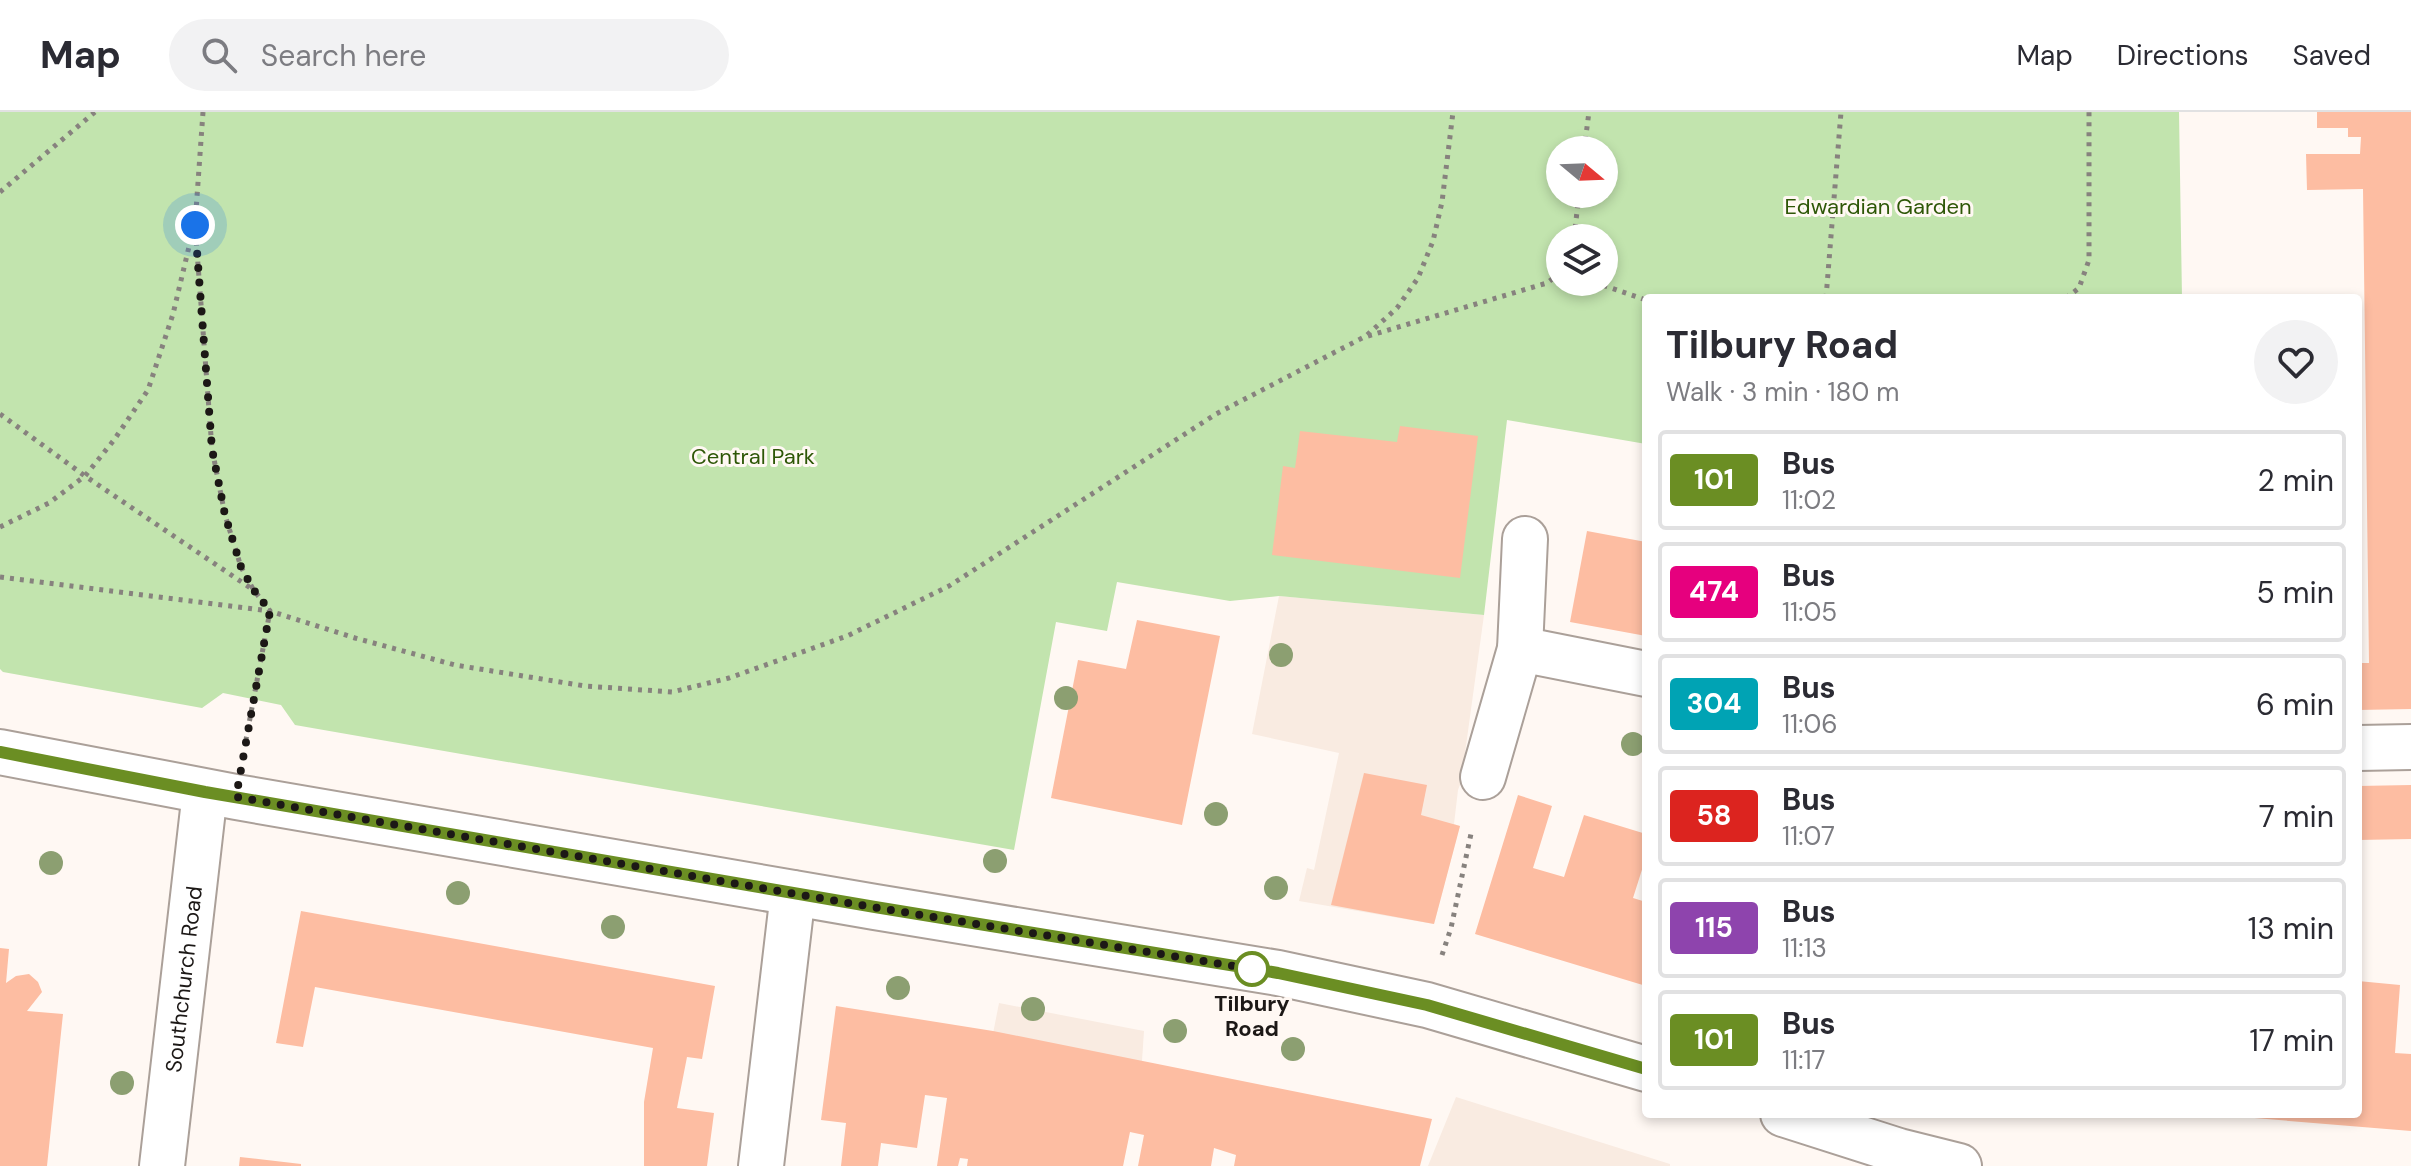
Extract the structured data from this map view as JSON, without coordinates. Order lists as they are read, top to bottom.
{
  "streets": {
    "main road": ["Southchurch Road"]
  },
  "parks": ["Edwardian Garden", "Central Park"],
  "places": ["Tilbury Road"],
  "lines": ["bus line 101"],
  "north": "right",
  "page": {
    "header": "Map",
    "search": "Search here",
    "nav": ["Map", "Directions", "Saved"],
    "heading": ["Tilbury Road", "Walk · 3 min · 180 m"],
    "list": [
      {
        "mark": "101",
        "name": "Bus",
        "note": "11:02",
        "value": "2 min"
      },
      {
        "mark": "474",
        "name": "Bus",
        "note": "11:05",
        "value": "5 min"
      },
      {
        "mark": "304",
        "name": "Bus",
        "note": "11:06",
        "value": "6 min"
      },
      {
        "mark": "58",
        "name": "Bus",
        "note": "11:07",
        "value": "7 min"
      },
      {
        "mark": "115",
        "name": "Bus",
        "note": "11:13",
        "value": "13 min"
      },
      {
        "mark": "101",
        "name": "Bus",
        "note": "11:17",
        "value": "17 min"
      }
    ]
  }
}
